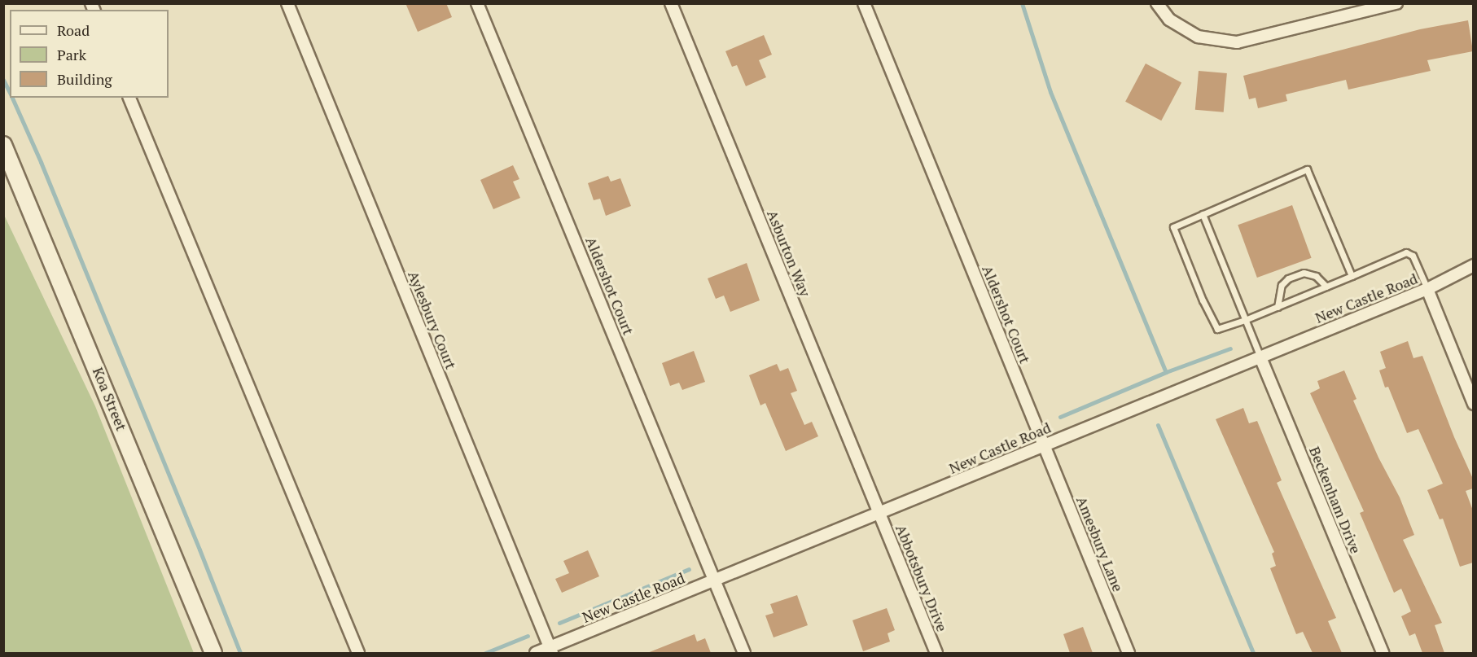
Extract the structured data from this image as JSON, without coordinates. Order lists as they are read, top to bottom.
{
  "streets": {
    "main road": ["Koa Street"],
    "street": [
      "Asburton Way",
      "Aldershot Court",
      "New Castle Road",
      "Aylesbury Court",
      "Beckenham Drive",
      "Amesbury Lane",
      "Abbotsbury Drive"
    ]
  },
  "crossings": [
    ["Asburton Way", "New Castle Road"],
    ["Asburton Way", "Abbotsbury Drive"],
    ["Aldershot Court", "New Castle Road"],
    ["Aldershot Court", "Amesbury Lane"],
    ["New Castle Road", "Aylesbury Court"],
    ["New Castle Road", "Beckenham Drive"],
    ["New Castle Road", "Amesbury Lane"],
    ["New Castle Road", "Abbotsbury Drive"]
  ],
  "legend": ["Road", "Park", "Building"]
}
